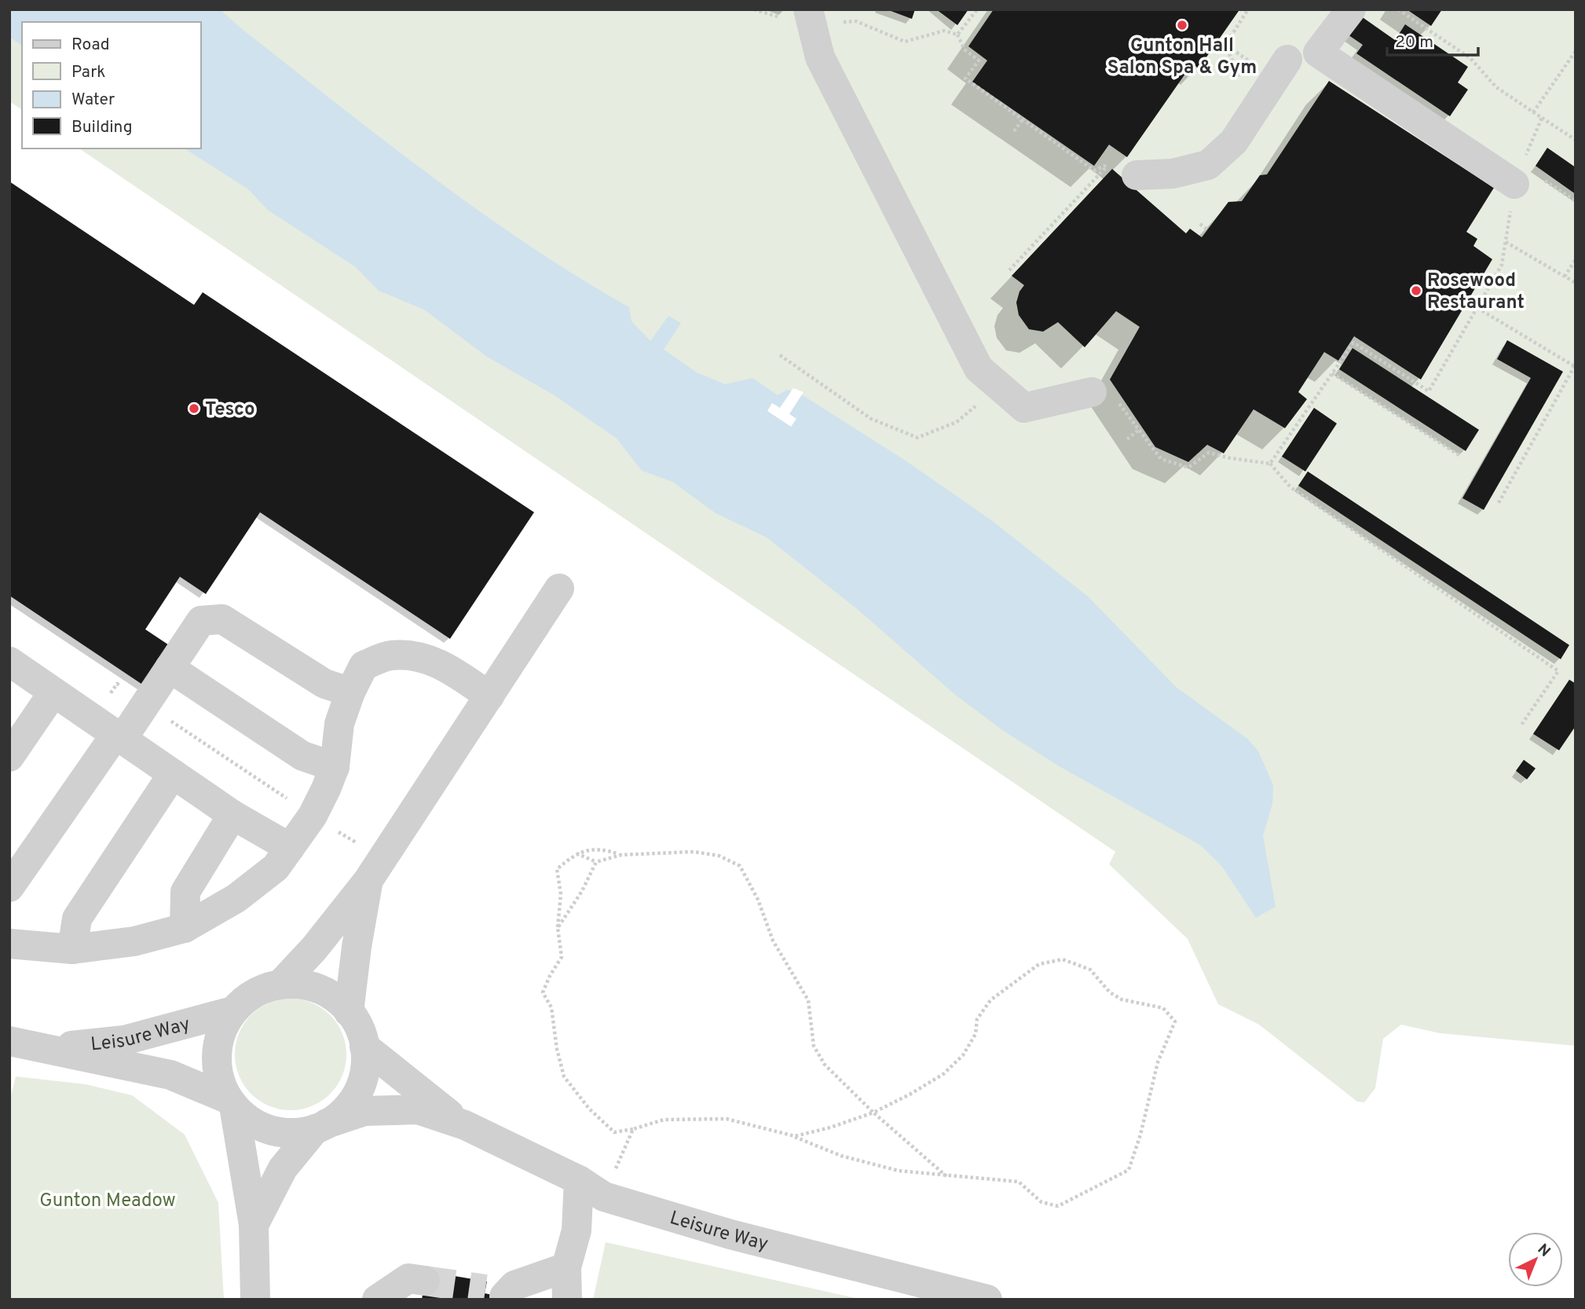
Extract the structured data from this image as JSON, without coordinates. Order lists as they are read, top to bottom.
{
  "streets": {
    "street": ["Leisure Way"]
  },
  "parks": ["Gunton Meadow"],
  "places": ["Gunton Hall Salon Spa & Gym", "Rosewood Restaurant", "Tesco"],
  "legend": [
    "Road",
    "Park",
    "Water",
    "Building"
  ],
  "scale_bar": "20 m",
  "north": "top right"
}
